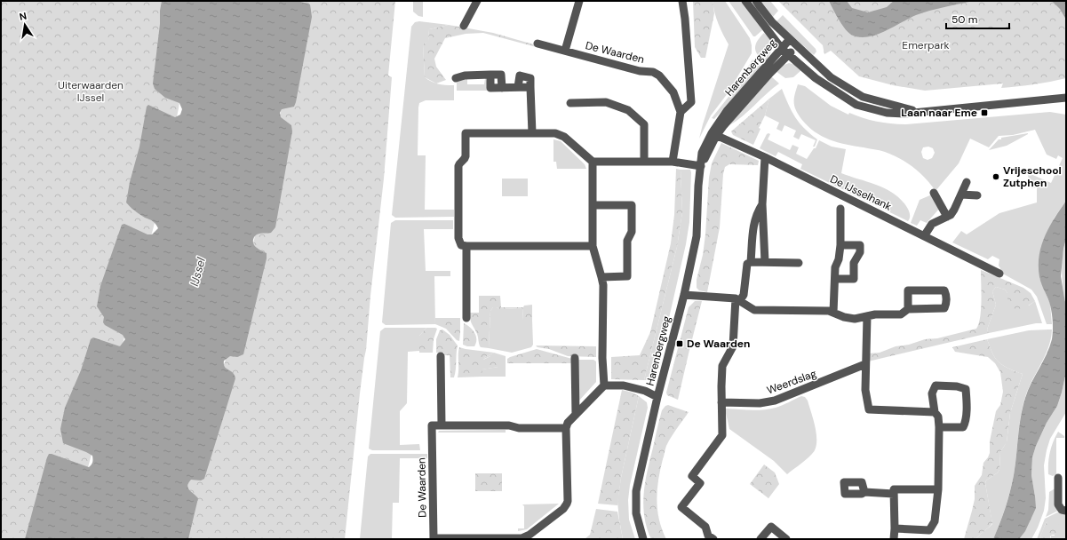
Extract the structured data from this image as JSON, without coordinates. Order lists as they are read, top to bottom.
{
  "streets": {
    "street": [
      "De Waarden",
      "Harenbergweg",
      "De IJsselhank",
      "Weerdslag"
    ]
  },
  "crossings": [
    ["Harenbergweg", "De IJsselhank"]
  ],
  "water": ["IJssel"],
  "parks": ["Emerpark", "Uiterwaarden IJssel"],
  "places": {
    "transit": ["Laan naar Eme", "De Waarden"],
    "other": ["Vrijeschool Zutphen"]
  },
  "scale_bar": "50 m",
  "north": "top"
}
